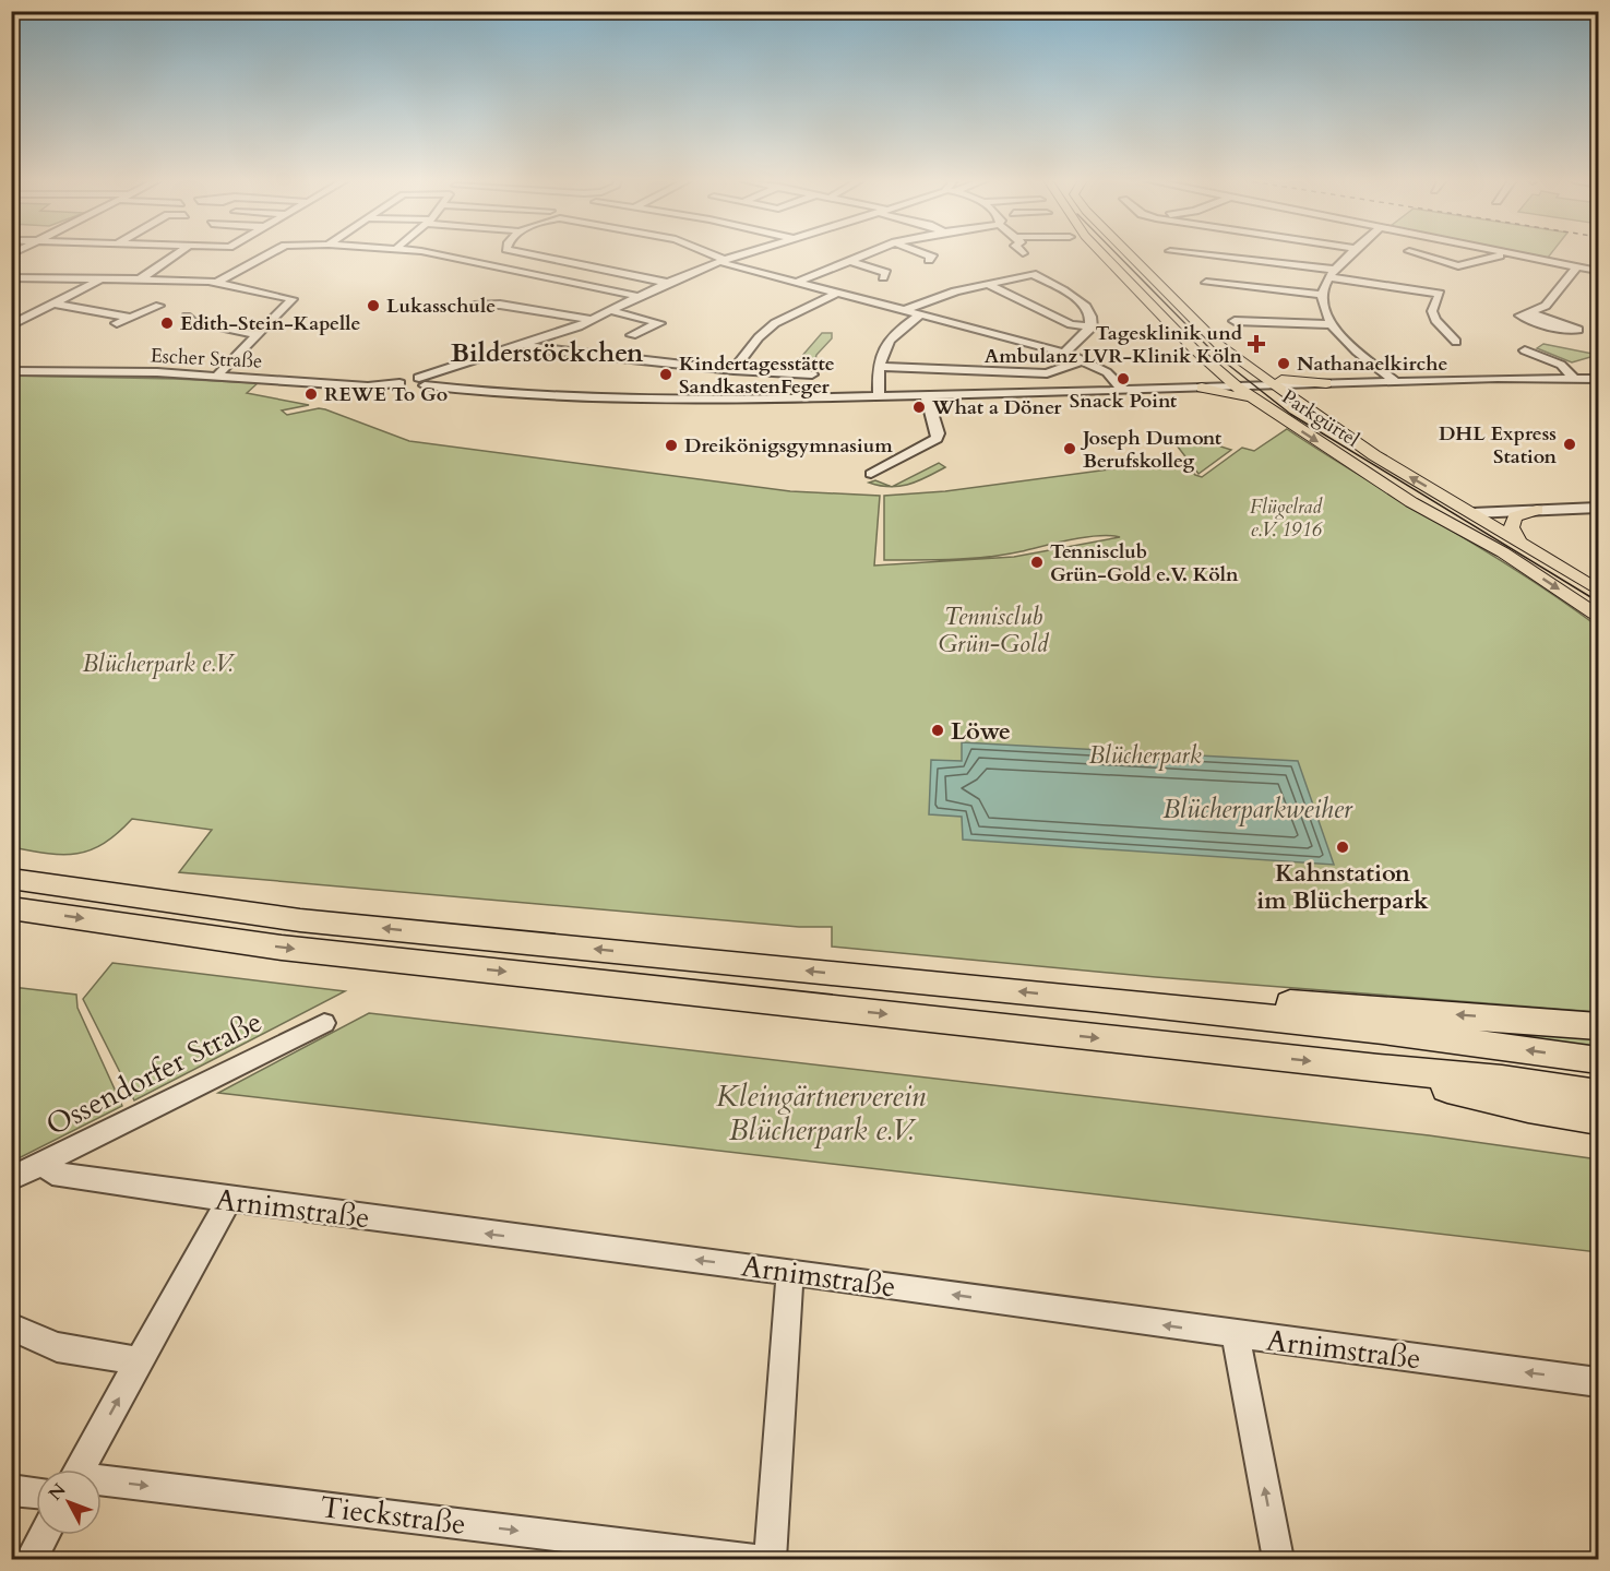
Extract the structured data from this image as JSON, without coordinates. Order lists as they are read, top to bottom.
{
  "streets": {
    "main road": ["Parkgürtel"],
    "street": [
      "Escher Straße",
      "Ossendorfer Straße",
      "Arnimstraße",
      "Tieckstraße"
    ]
  },
  "crossings": [
    ["Escher Straße", "Parkgürtel"],
    ["Ossendorfer Straße", "Arnimstraße"]
  ],
  "one_way": ["Arnimstraße", "Tieckstraße"],
  "districts": ["Bilderstöckchen"],
  "water": ["Blücherparkweiher"],
  "parks": [
    "Flügelrad e.V. 1916",
    "Tennisclub Grün-Gold",
    "Blücherpark e.V.",
    "Blücherpark",
    "Kleingärtnerverein Blücherpark e.V."
  ],
  "places": {
    "other": [
      "Lukasschule",
      "Edith-Stein-Kapelle",
      "Nathanaelkirche",
      "Kindertagesstätte SandkastenFeger",
      "Snack Point",
      "REWE To Go",
      "What a Döner",
      "DHL Express Station",
      "Dreikönigsgymnasium",
      "Joseph Dumont Berufskolleg",
      "Tennisclub Grün-Gold e.V. Köln",
      "Löwe",
      "Kahnstation im Blücherpark"
    ],
    "health": ["Tagesklinik und Ambulanz LVR-Klinik Köln"]
  },
  "north": "top left"
}
